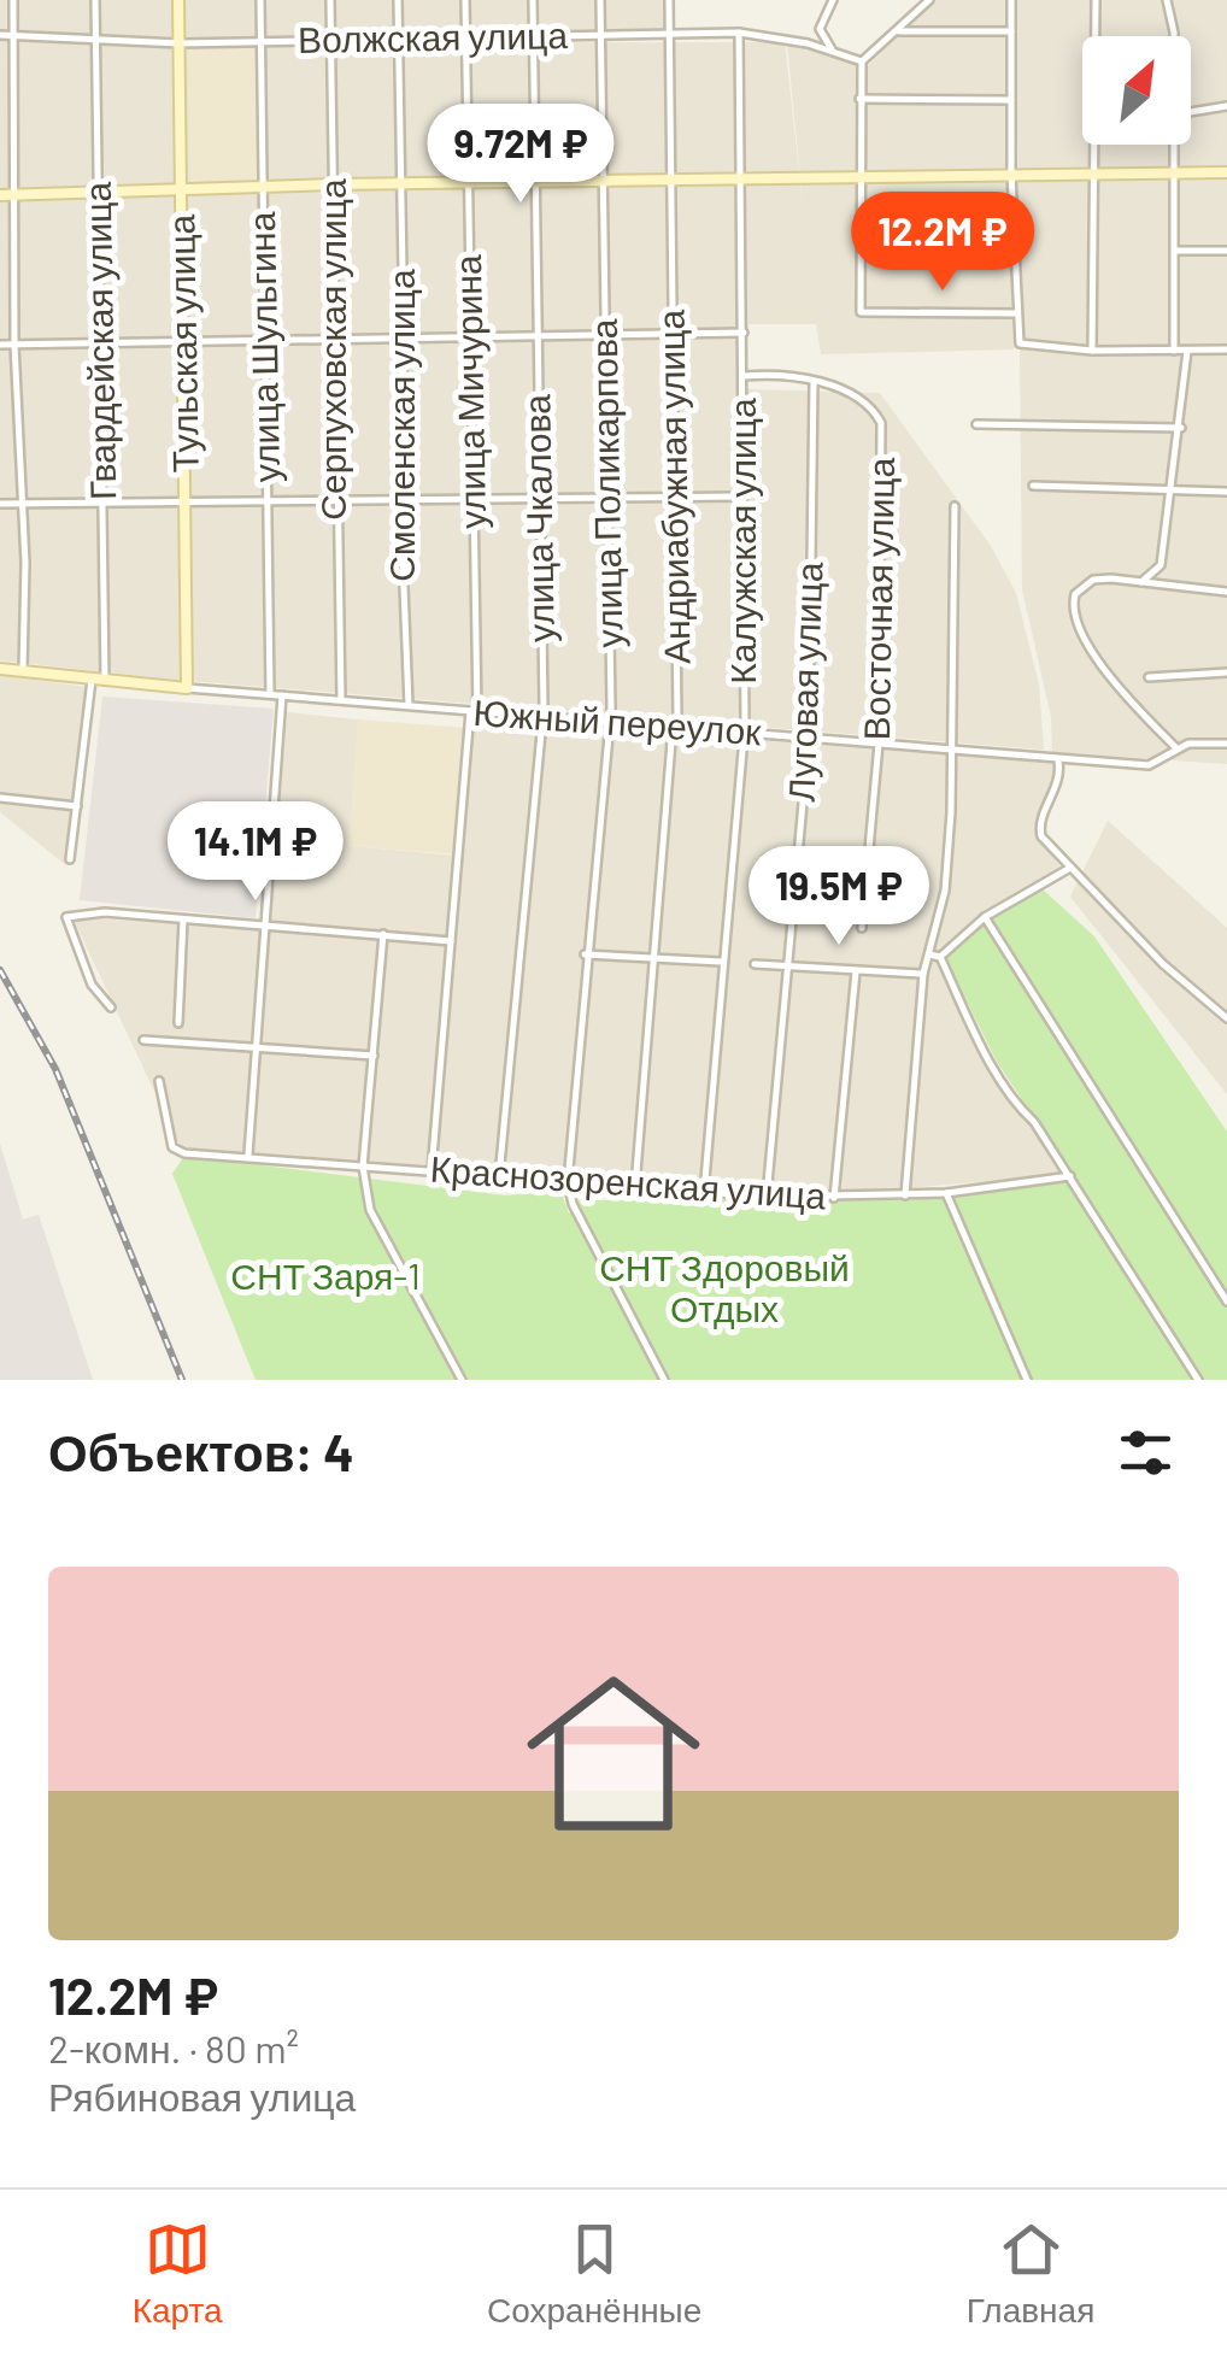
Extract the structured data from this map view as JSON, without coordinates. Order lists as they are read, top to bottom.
{
  "streets": {
    "main road": ["Тульская улица", "Южный переулок"],
    "street": [
      "Волжская улица",
      "Гвардейская улица",
      "улица Шульгина",
      "Серпуховская улица",
      "улица Мичурина",
      "Смоленская улица",
      "улица Поликарпова",
      "Андриабужная улица",
      "улица Чкалова",
      "Калужская улица",
      "Восточная улица",
      "Луговая улица",
      "Краснозоренская улица"
    ]
  },
  "crossings": [
    ["Волжская улица", "Гвардейская улица"],
    ["Волжская улица", "Тульская улица"],
    ["Волжская улица", "улица Шульгина"],
    ["Волжская улица", "Серпуховская улица"],
    ["Волжская улица", "улица Мичурина"],
    ["Волжская улица", "Смоленская улица"],
    ["Волжская улица", "улица Поликарпова"],
    ["Волжская улица", "Андриабужная улица"],
    ["Волжская улица", "улица Чкалова"],
    ["Волжская улица", "Калужская улица"],
    ["Гвардейская улица", "Южный переулок"],
    ["Тульская улица", "Южный переулок"],
    ["улица Шульгина", "Южный переулок"],
    ["Серпуховская улица", "Южный переулок"],
    ["улица Мичурина", "Южный переулок"],
    ["улица Мичурина", "Краснозоренская улица"],
    ["Смоленская улица", "Южный переулок"],
    ["улица Поликарпова", "Южный переулок"],
    ["улица Поликарпова", "Краснозоренская улица"],
    ["Андриабужная улица", "Южный переулок"],
    ["Андриабужная улица", "Краснозоренская улица"],
    ["улица Чкалова", "Южный переулок"],
    ["улица Чкалова", "Краснозоренская улица"],
    ["Калужская улица", "Восточная улица"],
    ["Калужская улица", "Южный переулок"],
    ["Калужская улица", "Краснозоренская улица"],
    ["Восточная улица", "Луговая улица"],
    ["Восточная улица", "Южный переулок"],
    ["Луговая улица", "Южный переулок"],
    ["Луговая улица", "Краснозоренская улица"]
  ],
  "parks": ["СНТ Здоровый Отдых", "СНТ Заря-1"],
  "north": "top right",
  "page": {
    "price": [
      "9.72M ₽",
      "12.2M ₽",
      "14.1M ₽",
      "19.5M ₽"
    ],
    "heading": "Объектов: 4",
    "list": [
      {
        "name": "12.2M ₽",
        "note": "2-комн. · 80 m² · Рябиновая улица"
      }
    ],
    "tabs": ["Карта", "Сохранённые", "Главная"]
  }
}
